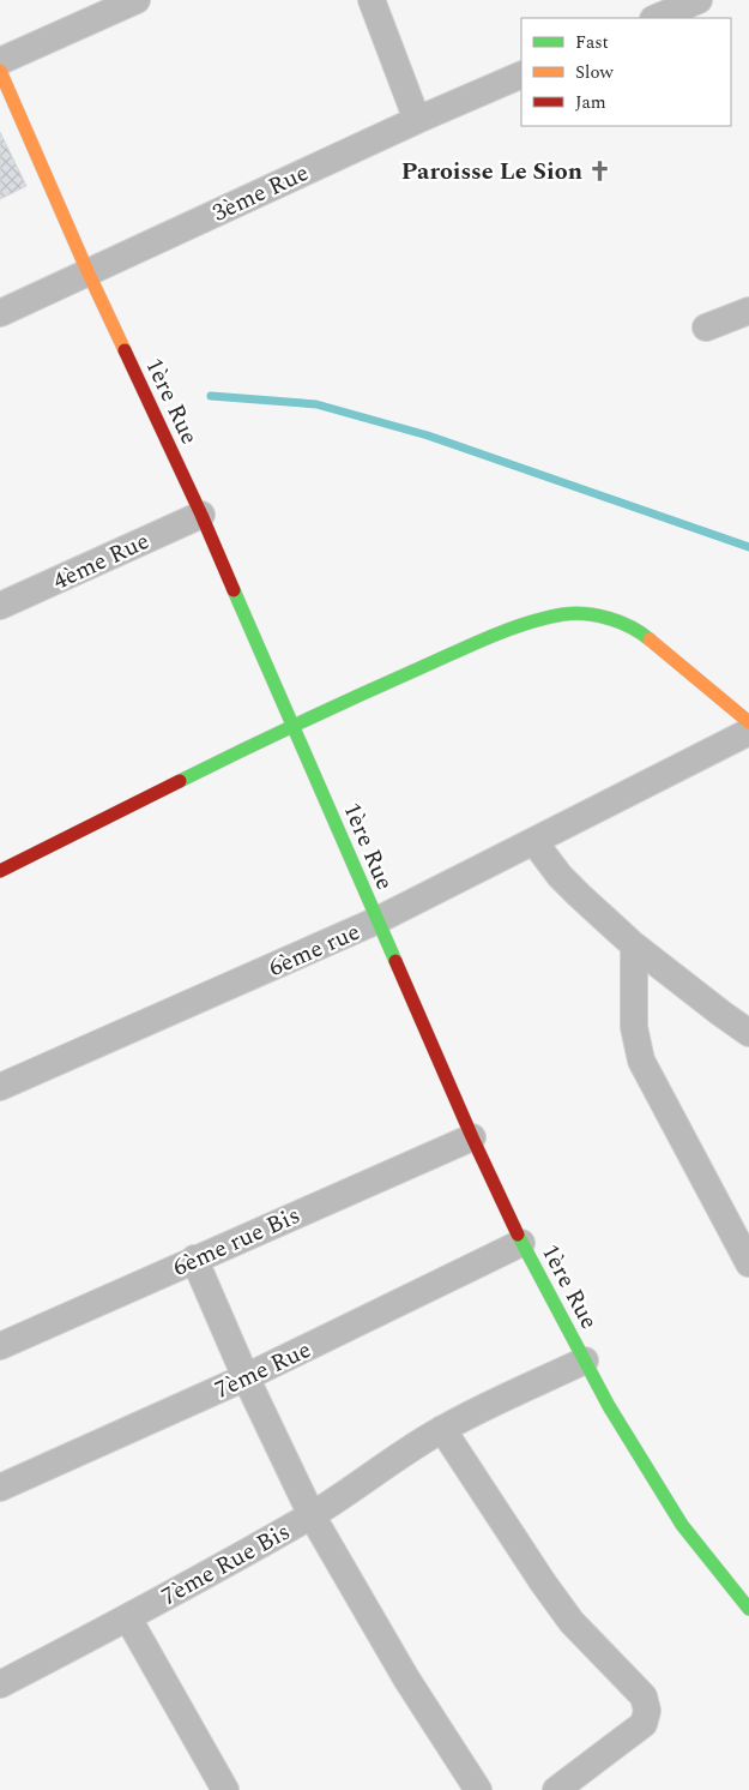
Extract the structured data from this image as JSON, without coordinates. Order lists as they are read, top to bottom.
{
  "streets": {
    "street": [
      "3ème Rue",
      "1ère Rue",
      "4ème Rue",
      "6ème rue",
      "6ème rue Bis",
      "7ème Rue",
      "7ème Rue Bis"
    ]
  },
  "crossings": [
    ["3ème Rue", "1ère Rue"],
    ["1ère Rue", "4ème Rue"],
    ["1ère Rue", "6ème rue"],
    ["1ère Rue", "6ème rue Bis"],
    ["1ère Rue", "7ème Rue"],
    ["1ère Rue", "7ème Rue Bis"]
  ],
  "places": {
    "church": ["Paroisse Le Sion"]
  },
  "legend": ["Fast", "Slow", "Jam"]
}
